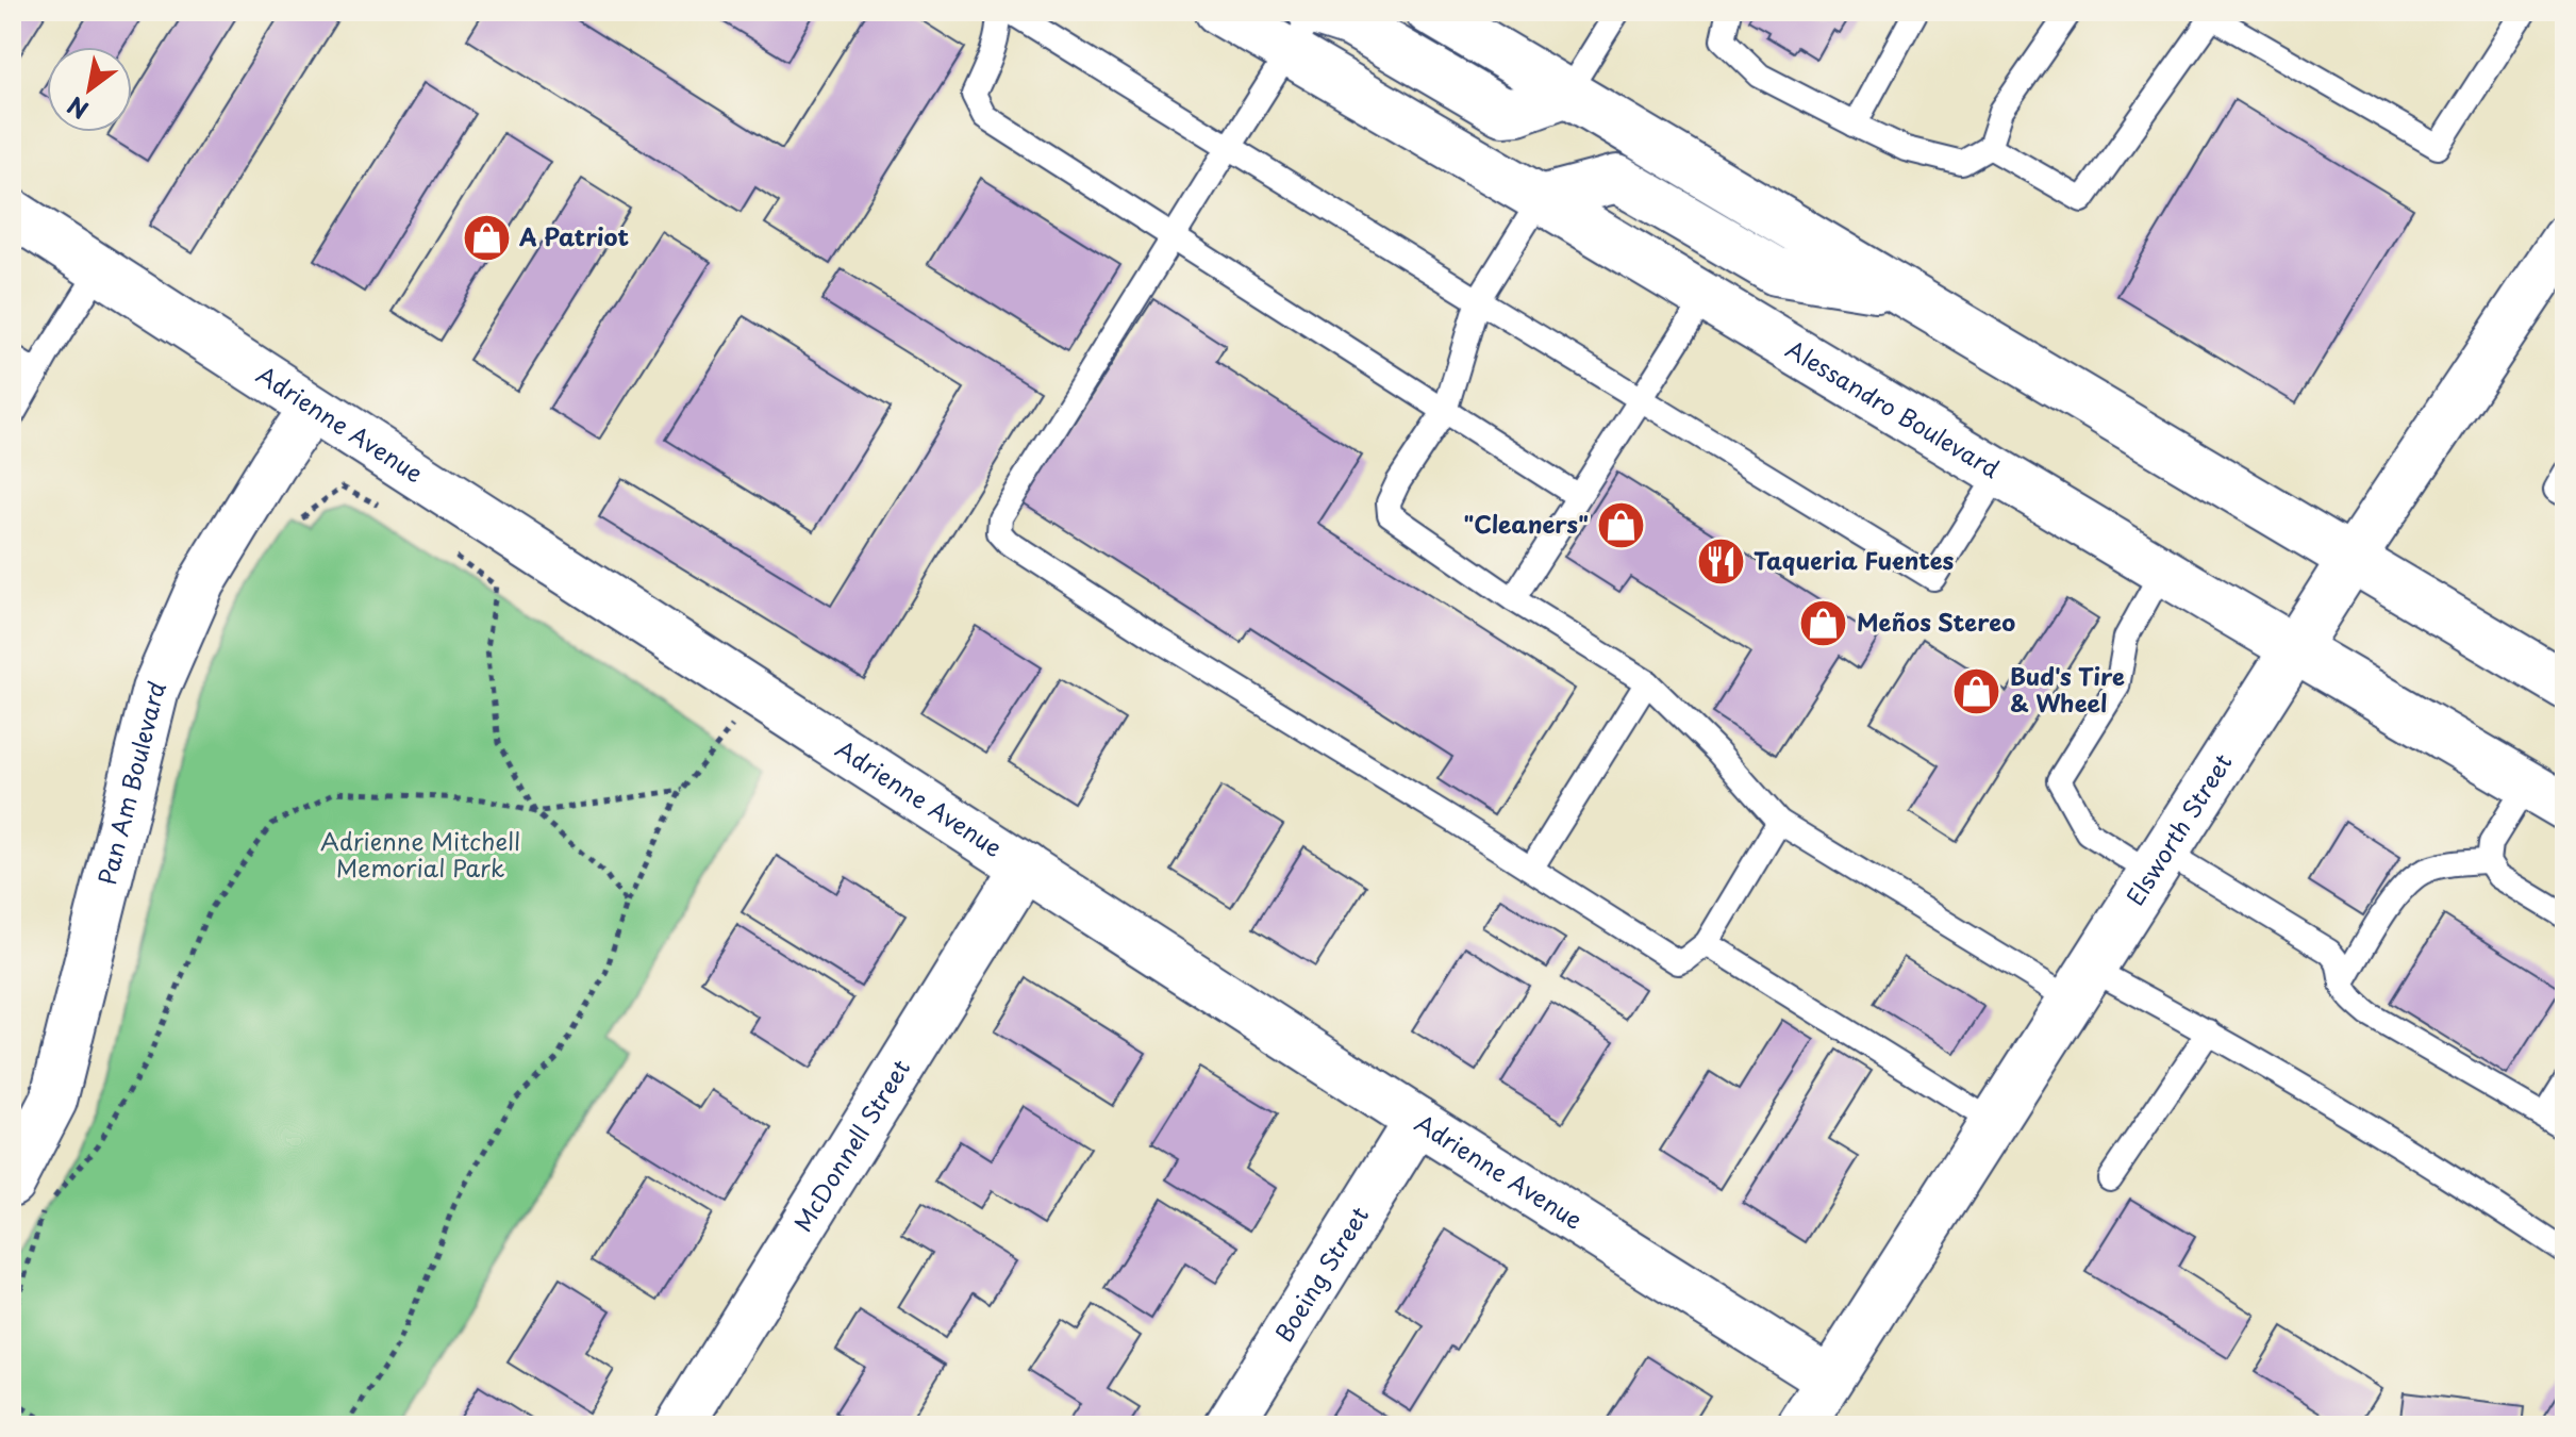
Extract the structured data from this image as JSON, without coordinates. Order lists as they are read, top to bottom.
{
  "streets": {
    "street": [
      "Alessandro Boulevard",
      "Adrienne Avenue",
      "Pan Am Boulevard",
      "Elsworth Street",
      "McDonnell Street",
      "Boeing Street"
    ]
  },
  "crossings": [
    ["Alessandro Boulevard", "Elsworth Street"],
    ["Adrienne Avenue", "Pan Am Boulevard"],
    ["Adrienne Avenue", "Elsworth Street"],
    ["Adrienne Avenue", "McDonnell Street"],
    ["Adrienne Avenue", "Boeing Street"]
  ],
  "parks": ["Adrienne Mitchell Memorial Park"],
  "places": {
    "shop": [
      "A Patriot",
      "\"Cleaners\"",
      "Meños Stereo",
      "Bud's Tire & Wheel"
    ],
    "restaurant": ["Taqueria Fuentes"]
  },
  "north": "bottom left"
}
